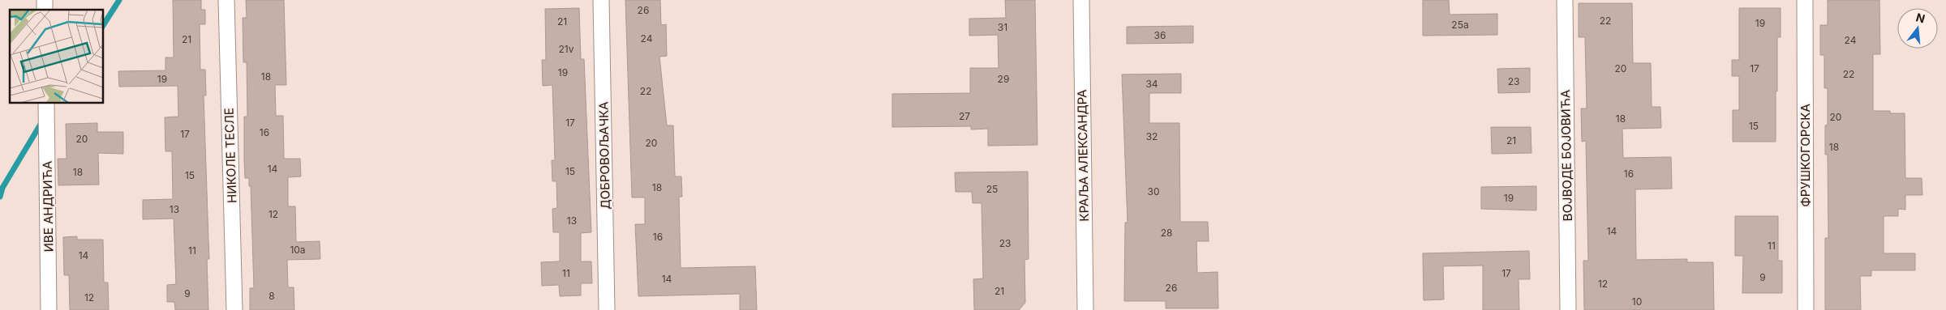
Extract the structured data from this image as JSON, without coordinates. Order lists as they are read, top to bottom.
{
  "streets": {
    "street": [
      "НИКОЛЕ ТЕСЛЕ",
      "ДОБРОВОЉАЧКА",
      "КРАЉА АЛЕКСАНДРА",
      "ВОЈВОДЕ БОЈОВИЋА",
      "ФРУШКОГОРСКА",
      "ИВЕ АНДРИЋА"
    ]
  },
  "house_numbers": [
    "26",
    "22",
    "21",
    "19",
    "25a",
    "31",
    "36",
    "24",
    "21",
    "24",
    "21v",
    "20",
    "17",
    "19",
    "22",
    "18",
    "19",
    "29",
    "23",
    "34",
    "22",
    "27",
    "20",
    "18",
    "17",
    "15",
    "16",
    "17",
    "32",
    "20",
    "21",
    "20",
    "18",
    "14",
    "15",
    "18",
    "16",
    "15",
    "18",
    "25",
    "30",
    "19",
    "13",
    "12",
    "13",
    "14",
    "28",
    "16",
    "23",
    "11",
    "10a",
    "11",
    "14",
    "11",
    "17",
    "9",
    "14",
    "12",
    "26",
    "21",
    "9",
    "8",
    "12",
    "10"
  ],
  "north": "top"
}
